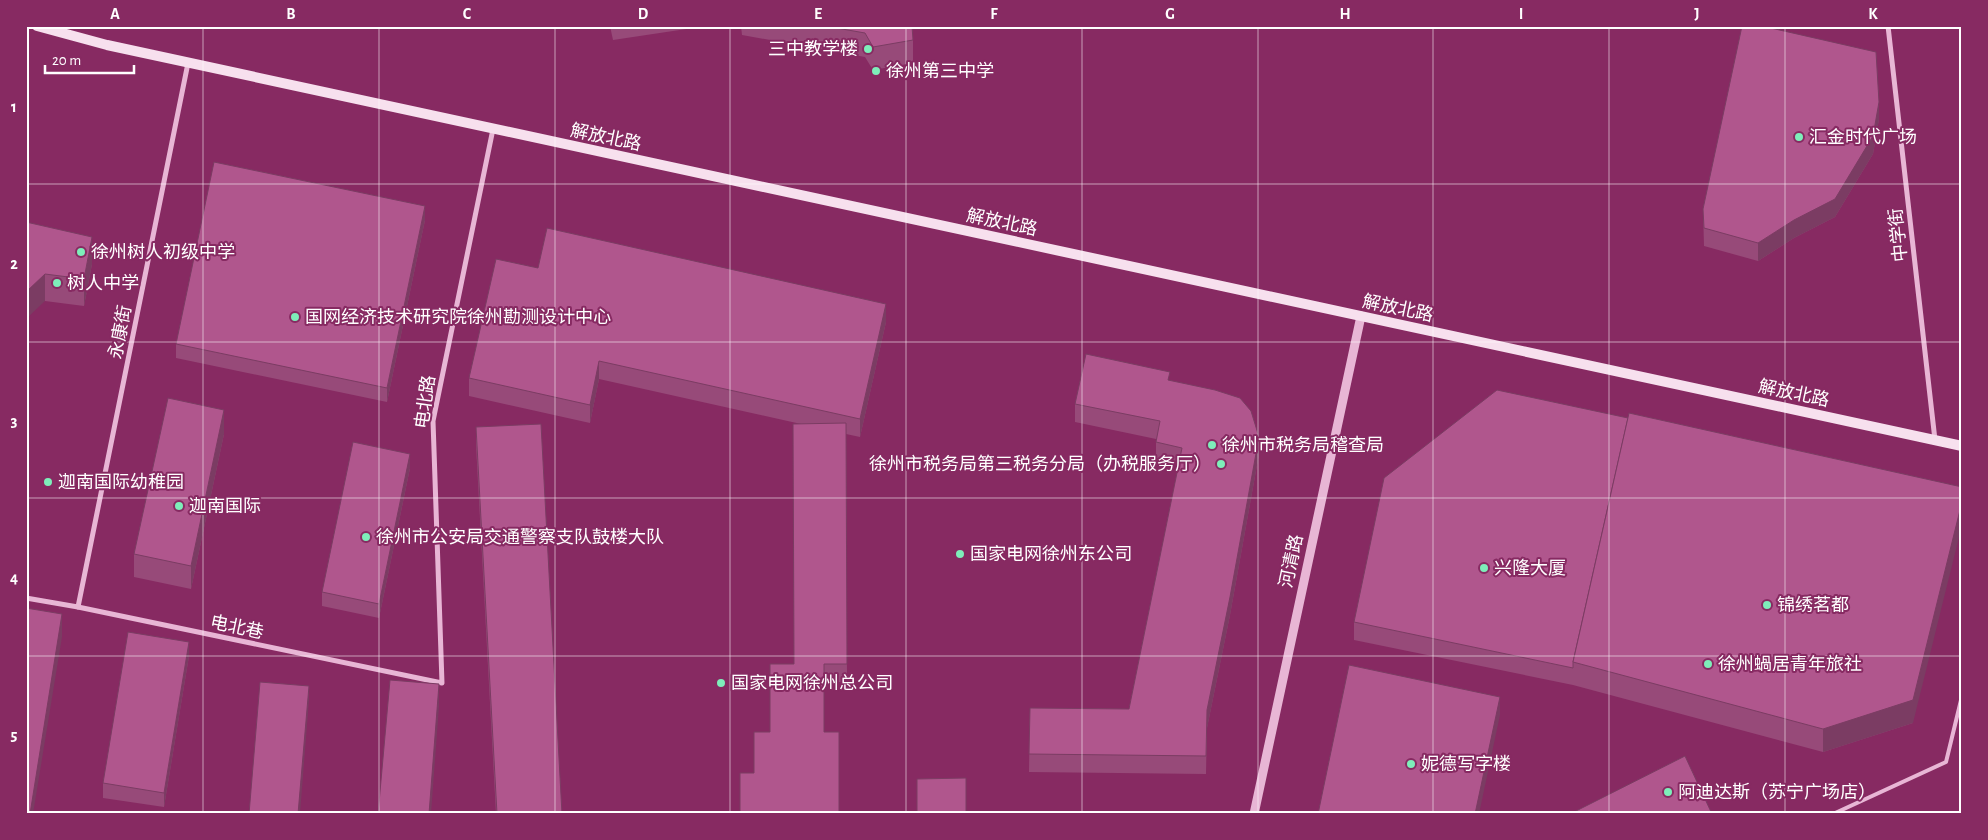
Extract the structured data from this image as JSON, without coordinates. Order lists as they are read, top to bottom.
{
  "streets": {
    "main road": ["解放北路"],
    "street": [
      "中学街",
      "永康街",
      "电北路",
      "河清路",
      "电北巷"
    ]
  },
  "crossings": [
    ["解放北路", "中学街"],
    ["解放北路", "永康街"],
    ["解放北路", "电北路"],
    ["解放北路", "河清路"],
    ["永康街", "电北巷"],
    ["电北路", "电北巷"]
  ],
  "places": [
    "三中教学楼",
    "徐州第三中学",
    "汇金时代广场",
    "徐州树人初级中学",
    "树人中学",
    "国网经济技术研究院徐州勘测设计中心",
    "徐州市税务局稽查局",
    "徐州市税务局第三税务分局（办税服务厅）",
    "迦南国际幼稚园",
    "迦南国际",
    "徐州市公安局交通警察支队鼓楼大队",
    "国家电网徐州东公司",
    "兴隆大厦",
    "锦绣茗都",
    "徐州蝸居青年旅社",
    "国家电网徐州总公司",
    "妮德写字楼",
    "阿迪达斯（苏宁广场店）"
  ],
  "scale_bar": "20 m",
  "grid": {
    "columns": [
      "A",
      "B",
      "C",
      "D",
      "E",
      "F",
      "G",
      "H",
      "I",
      "J",
      "K"
    ],
    "rows": [
      "1",
      "2",
      "3",
      "4",
      "5"
    ]
  }
}
